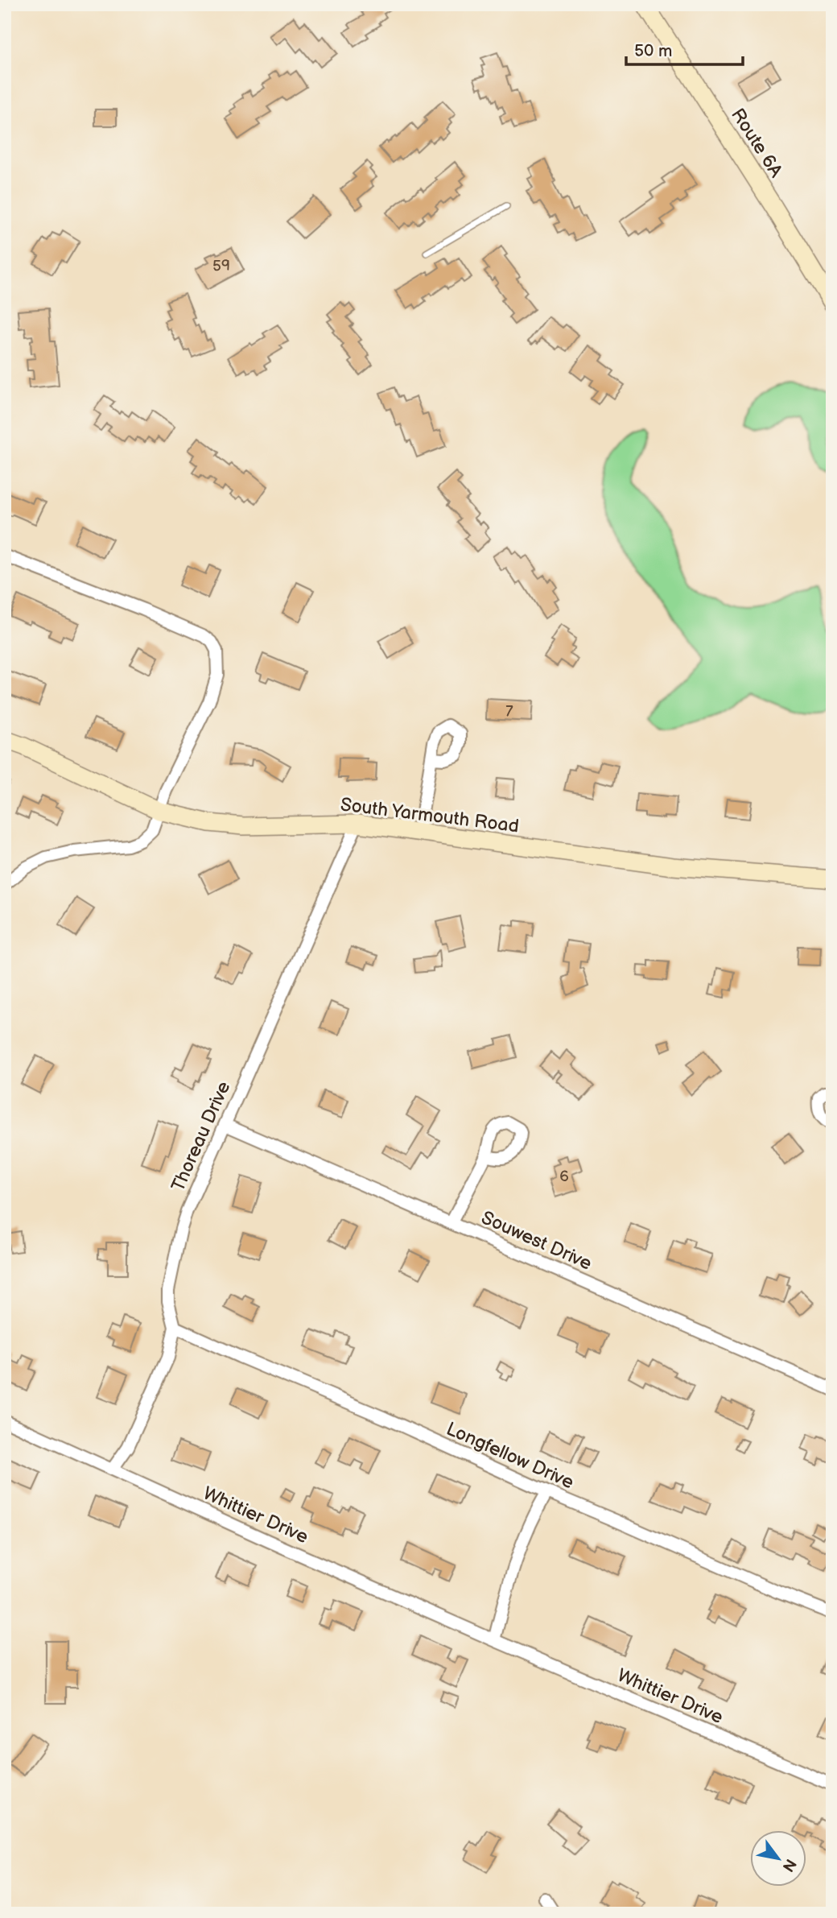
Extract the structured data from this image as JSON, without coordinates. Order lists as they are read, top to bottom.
{
  "streets": {
    "main road": ["Route 6A", "South Yarmouth Road"],
    "street": [
      "Thoreau Drive",
      "Souwest Drive",
      "Longfellow Drive",
      "Whittier Drive"
    ]
  },
  "crossings": [
    ["South Yarmouth Road", "Thoreau Drive"],
    ["Thoreau Drive", "Souwest Drive"],
    ["Thoreau Drive", "Longfellow Drive"],
    ["Thoreau Drive", "Whittier Drive"]
  ],
  "house_numbers": ["59", "7", "6"],
  "scale_bar": "50 m",
  "north": "bottom right"
}
